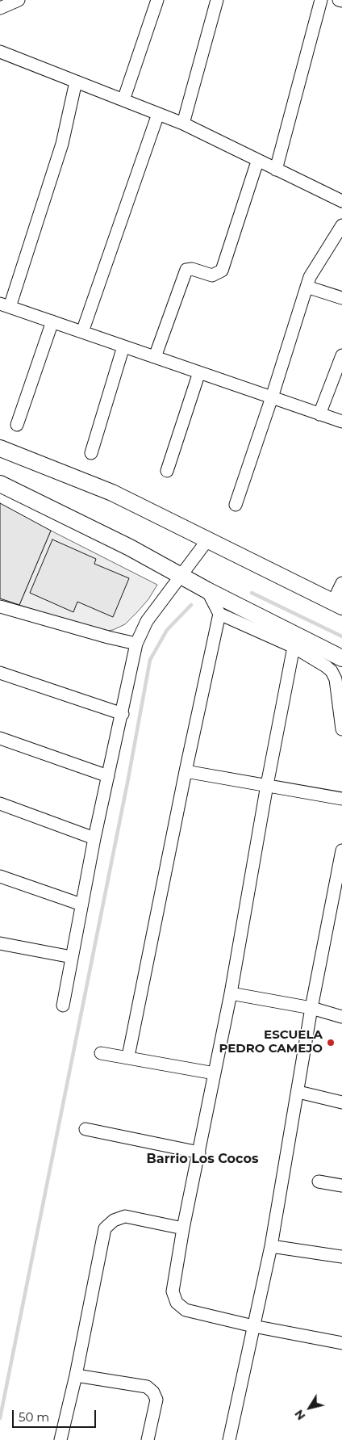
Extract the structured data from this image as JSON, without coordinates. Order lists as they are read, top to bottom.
{
  "districts": ["Barrio Los Cocos"],
  "places": ["ESCUELA PEDRO CAMEJO"],
  "scale_bar": "50 m",
  "north": "bottom left"
}
